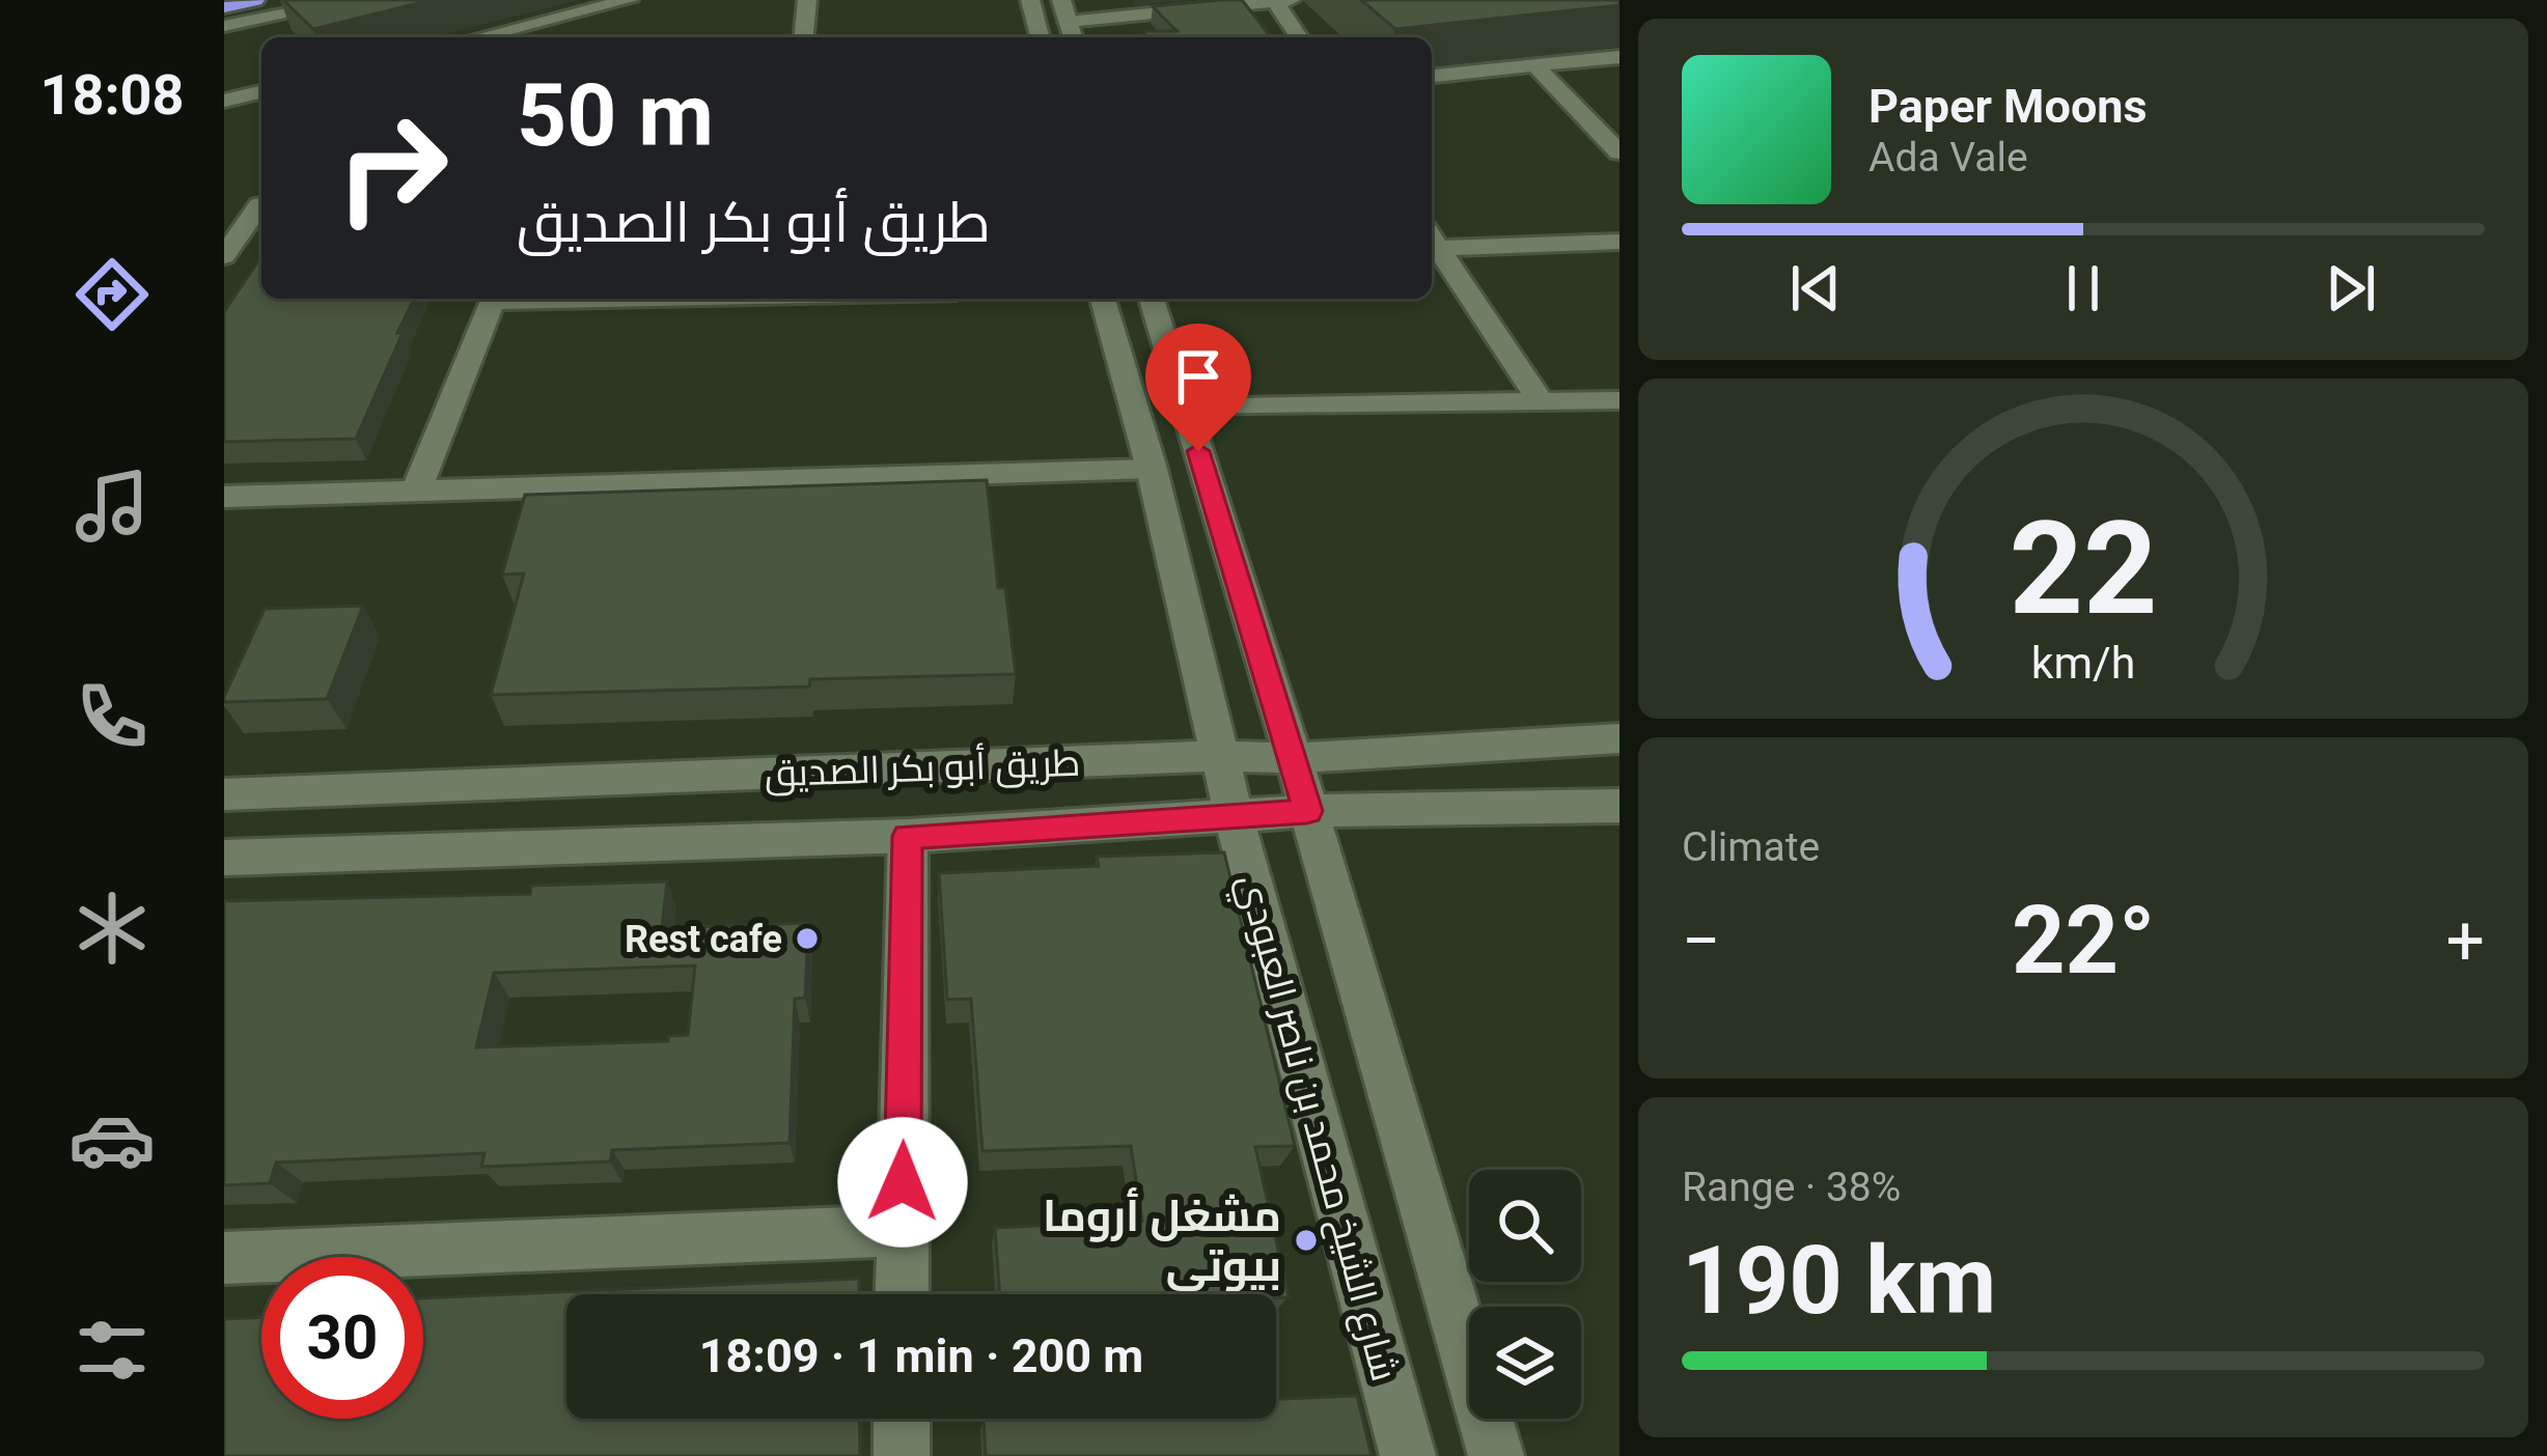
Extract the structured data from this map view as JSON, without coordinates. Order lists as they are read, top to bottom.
{
  "streets": {
    "street": ["طريق أبو بكر الصديق", "شارع الشيخ محمد بن ناصر العبودي"]
  },
  "crossings": [
    ["طريق أبو بكر الصديق", "شارع الشيخ محمد بن ناصر العبودي"]
  ],
  "places": ["Rest cafe", "مشغل أروما بيوتي"],
  "page": {
    "tabs": "18:08",
    "turn": ["50 m", "طريق أبو بكر الصديق"],
    "song": ["Paper Moons", "Ada Vale"],
    "tile": [
      "Climate",
      ["Range · 38%", "190 km"]
    ],
    "heat": ["−", "22°", "+"],
    "limit": "30",
    "trip": "18:09 · 1 min · 200 m",
    "gauge": ["22", "km/h"]
  }
}
